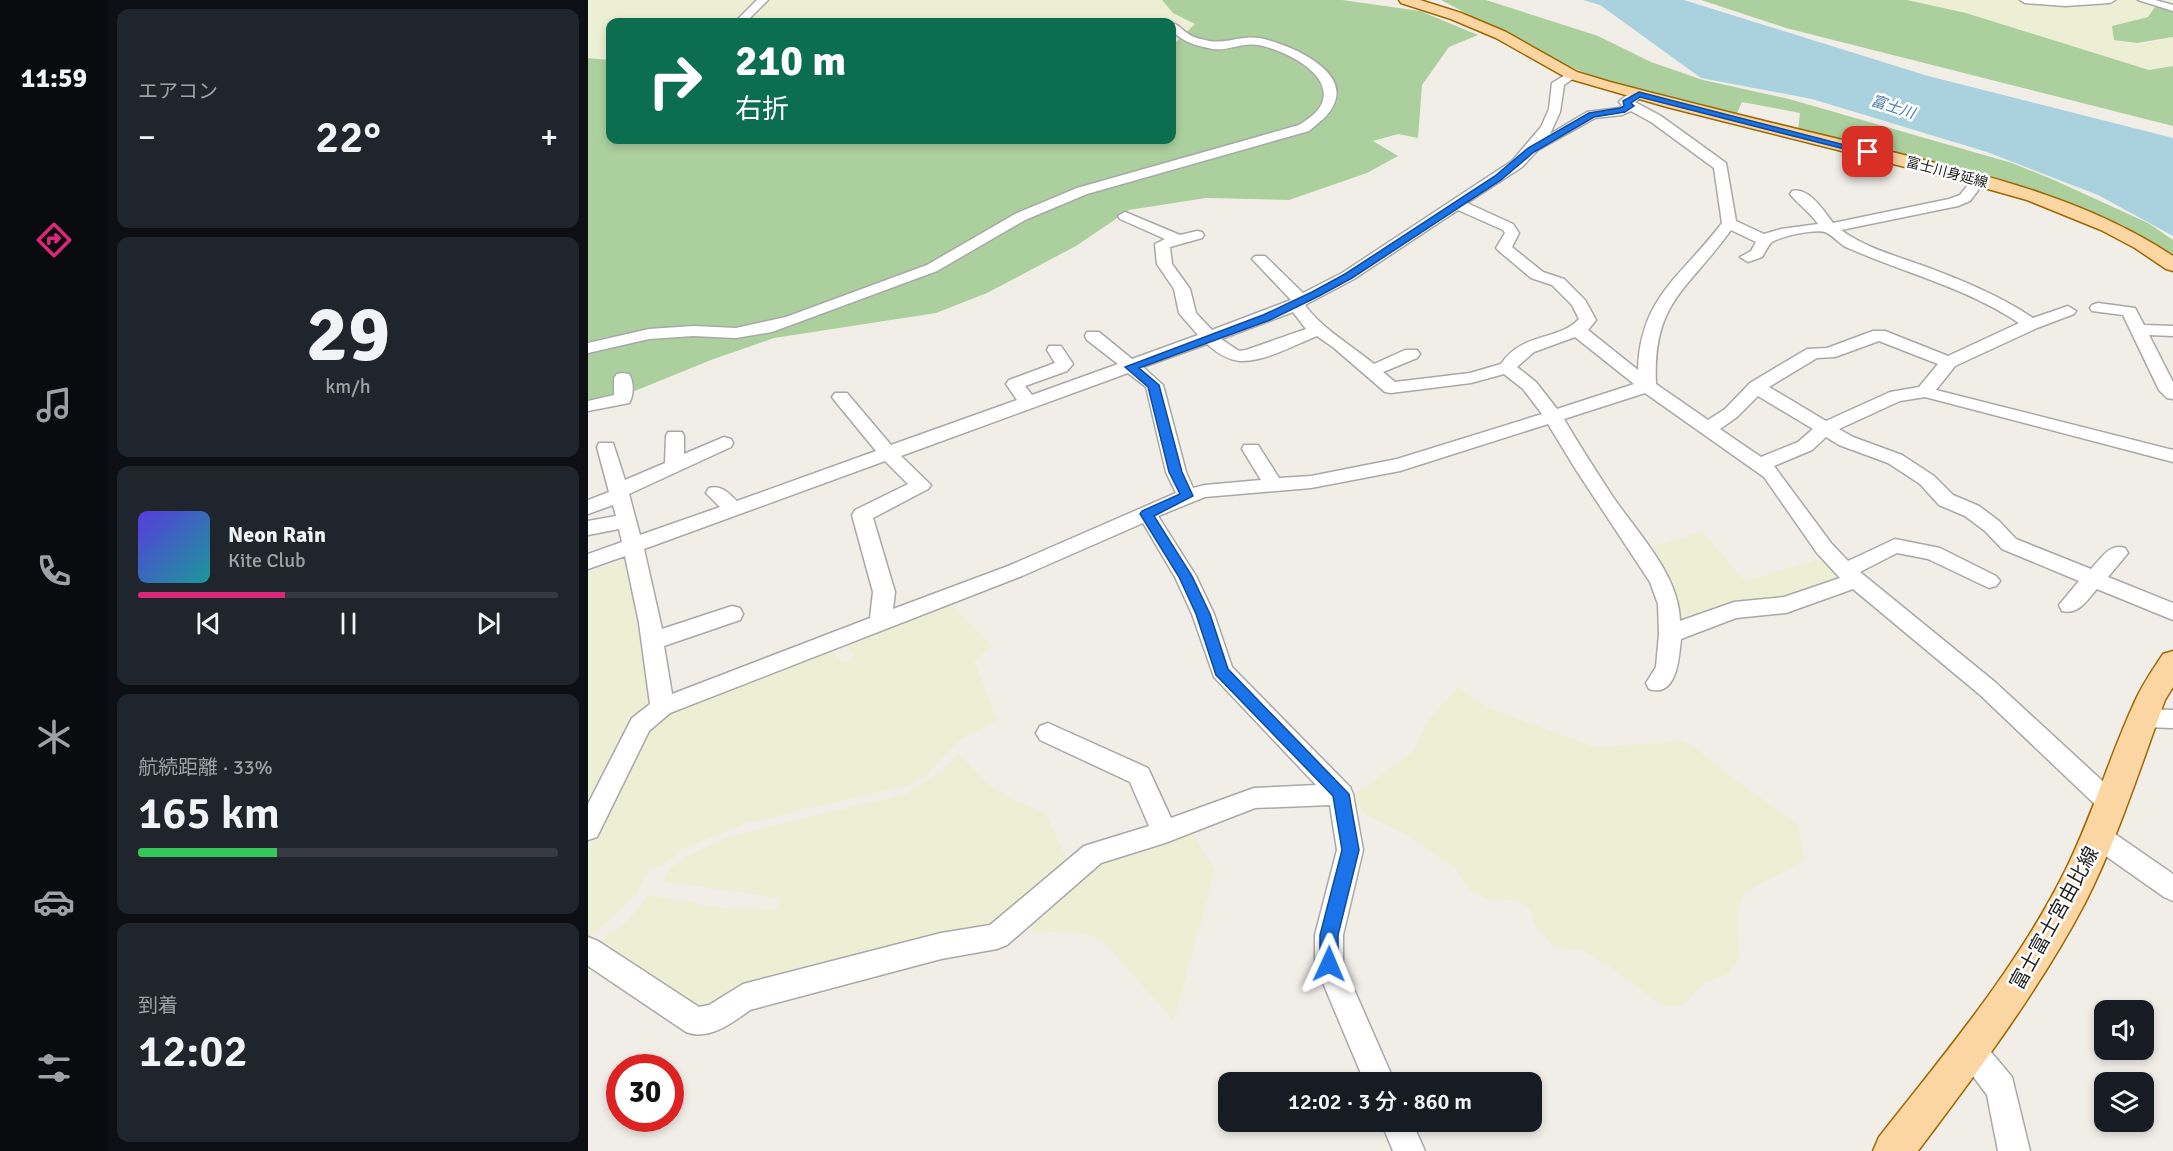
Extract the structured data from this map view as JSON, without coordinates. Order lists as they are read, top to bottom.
{
  "streets": {
    "main road": ["富士川身延線", "富士富士宮由比線"]
  },
  "water": ["富士川"],
  "page": {
    "tabs": "11:59",
    "tile": [
      "エアコン",
      ["29", "km/h"],
      ["航続距離 · 33%", "165 km"],
      ["到着", "12:02"]
    ],
    "turn": ["210 m", "右折"],
    "heat": ["−", "22°", "+"],
    "song": ["Neon Rain", "Kite Club"],
    "limit": "30",
    "trip": "12:02 · 3 分 · 860 m"
  }
}
